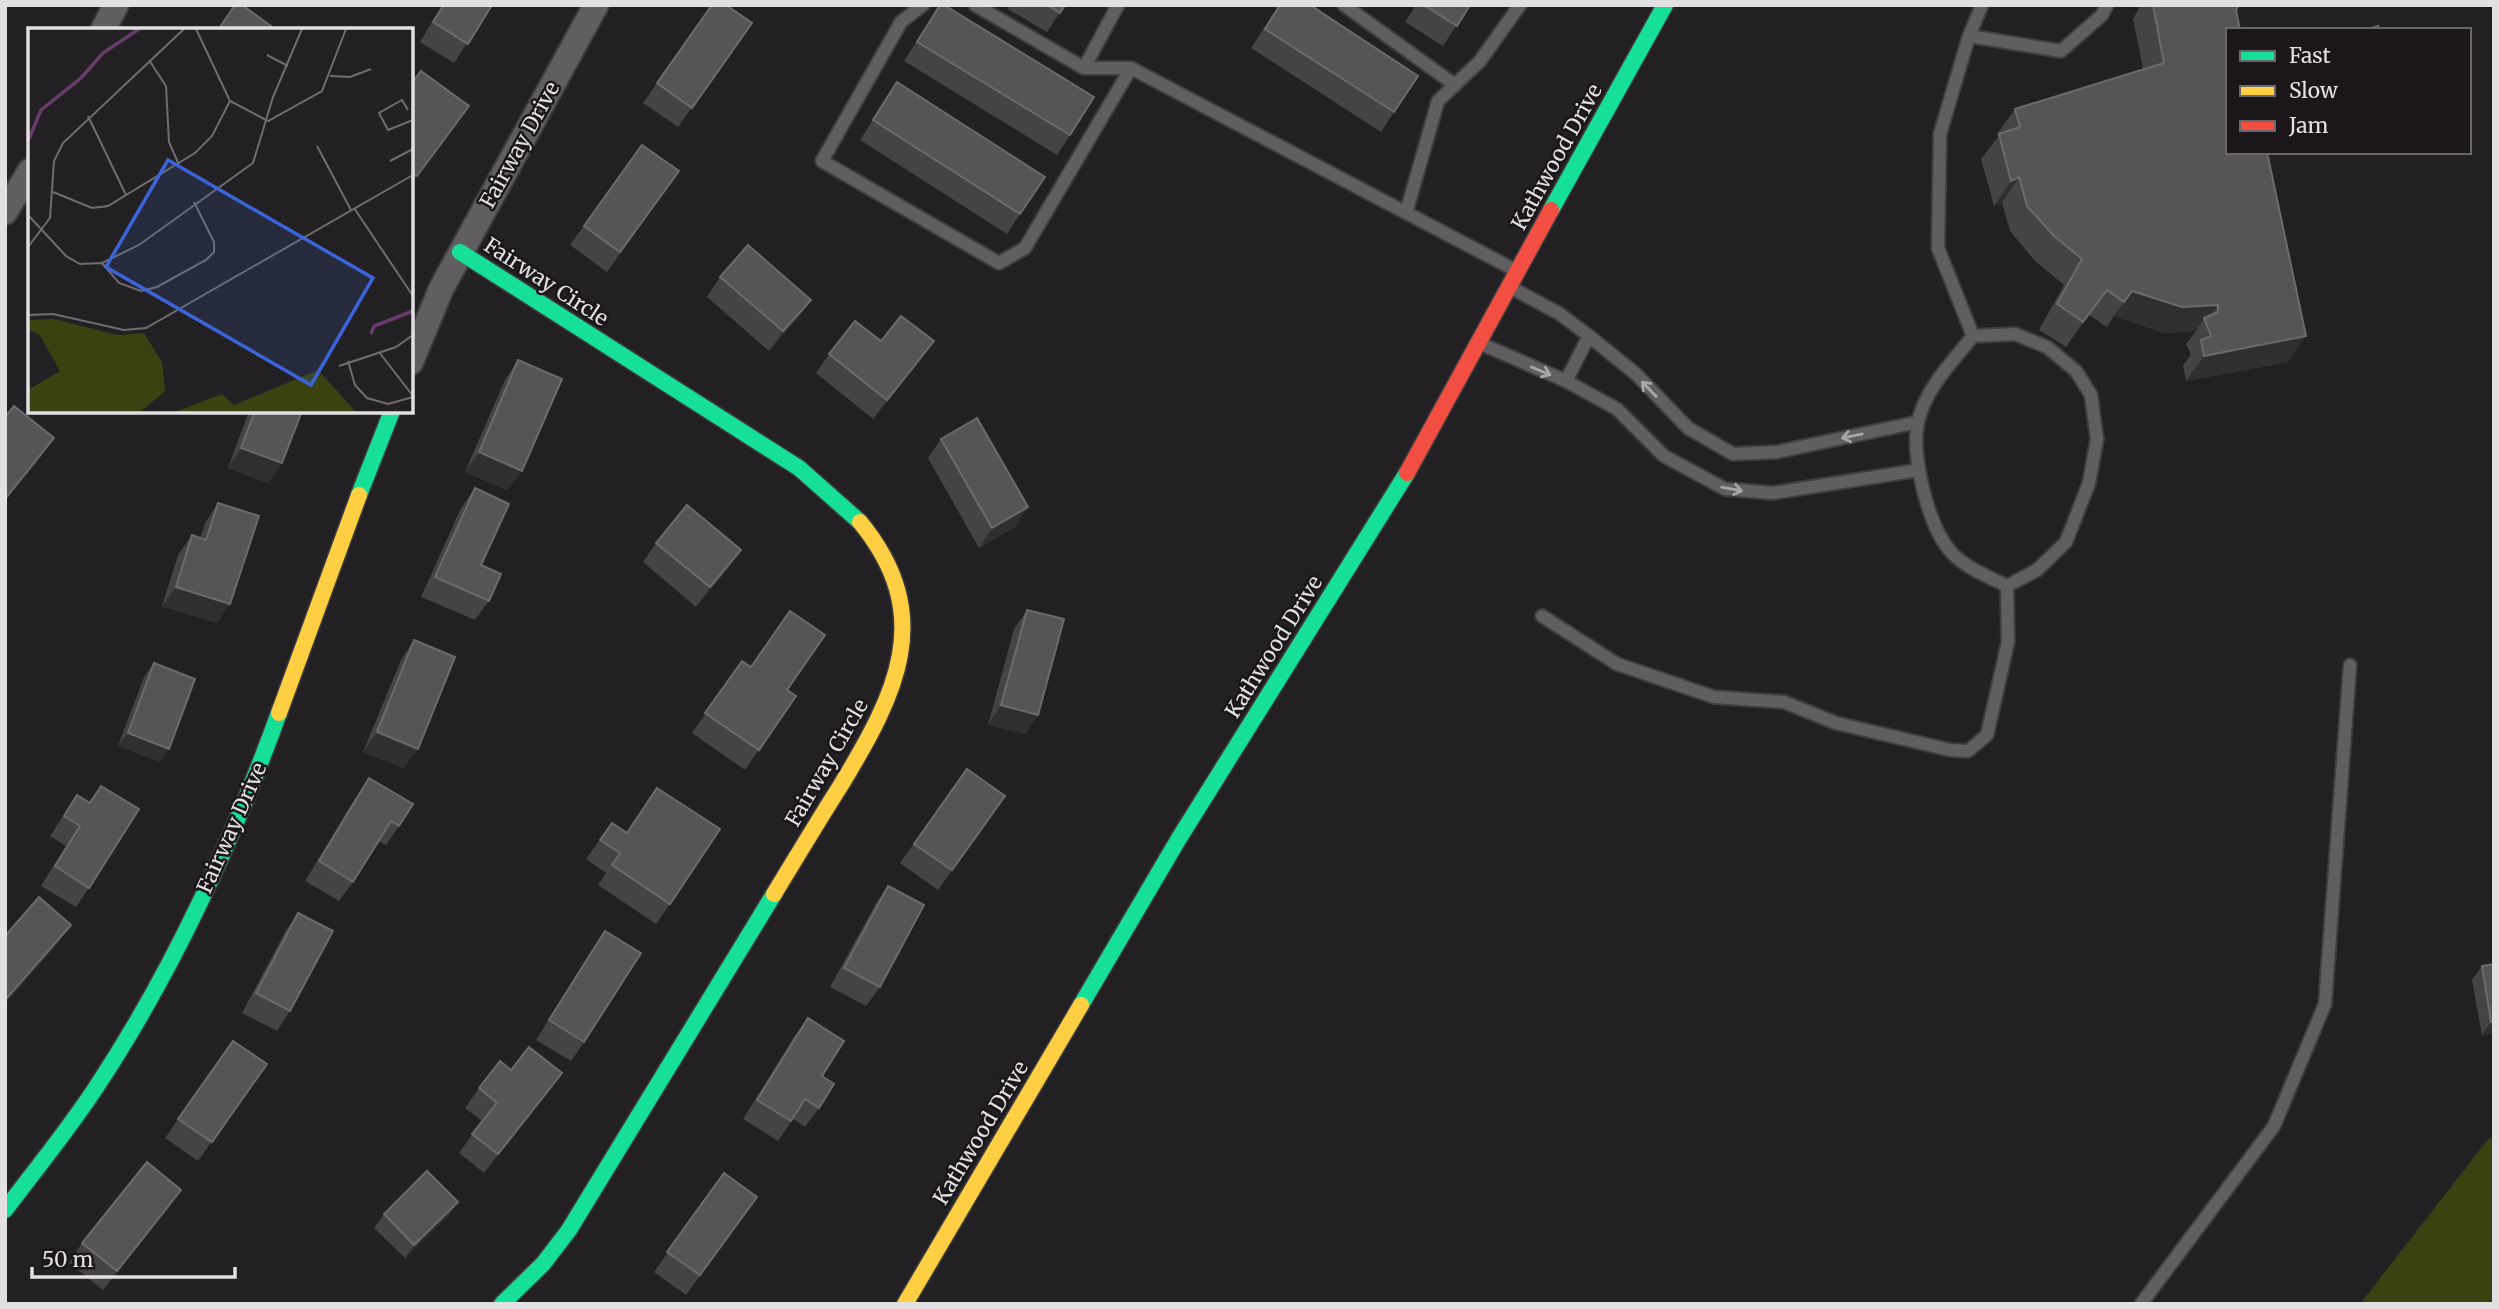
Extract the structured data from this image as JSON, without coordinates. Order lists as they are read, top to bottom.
{
  "streets": {
    "street": ["Fairway Drive", "Kathwood Drive", "Fairway Circle"]
  },
  "crossings": [
    ["Fairway Drive", "Fairway Circle"]
  ],
  "legend": ["Fast", "Slow", "Jam"],
  "scale_bar": "50 m"
}
